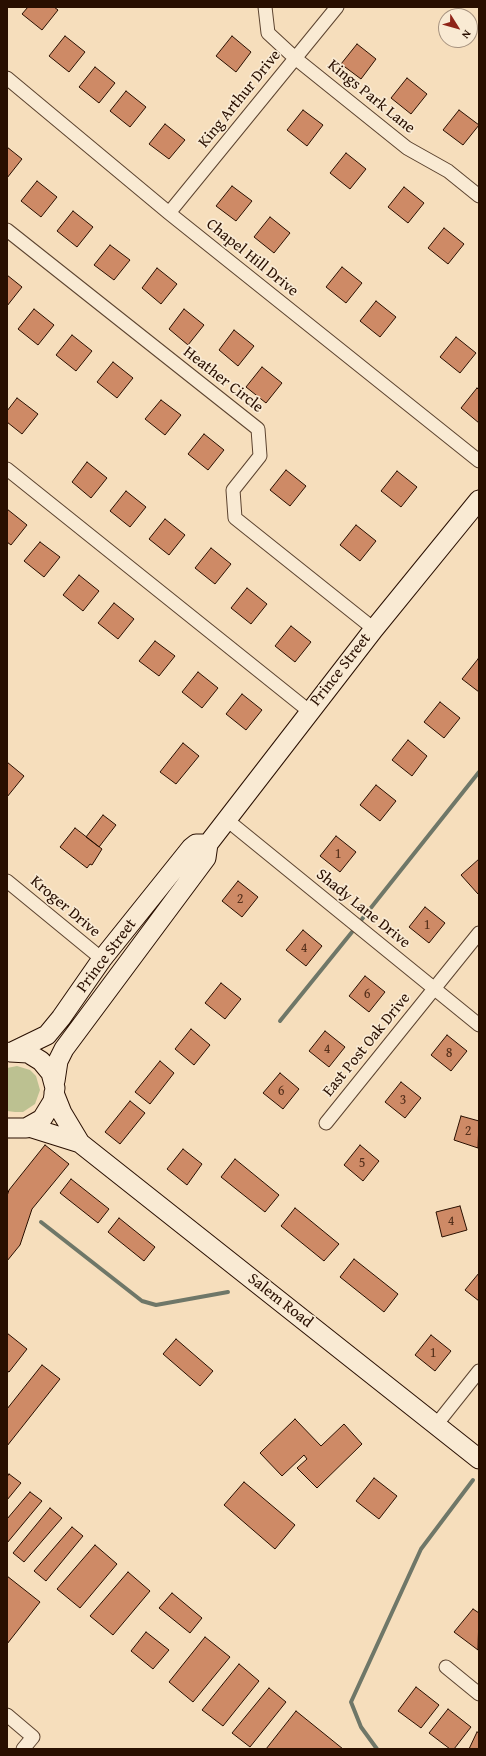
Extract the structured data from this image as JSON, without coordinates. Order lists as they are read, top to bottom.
{
  "streets": {
    "main road": ["Prince Street", "Salem Road"],
    "street": [
      "Kings Park Lane",
      "King Arthur Drive",
      "Chapel Hill Drive",
      "Heather Circle",
      "Kroger Drive",
      "Shady Lane Drive",
      "East Post Oak Drive"
    ]
  },
  "crossings": [
    ["Kings Park Lane", "King Arthur Drive"],
    ["King Arthur Drive", "Chapel Hill Drive"],
    ["Heather Circle", "Prince Street"],
    ["Prince Street", "Kroger Drive"],
    ["Prince Street", "Shady Lane Drive"],
    ["Prince Street", "Salem Road"],
    ["Shady Lane Drive", "East Post Oak Drive"]
  ],
  "house_numbers": [
    "1",
    "2",
    "1",
    "4",
    "6",
    "4",
    "8",
    "6",
    "3",
    "2",
    "5",
    "4",
    "1"
  ],
  "north": "bottom right"
}
